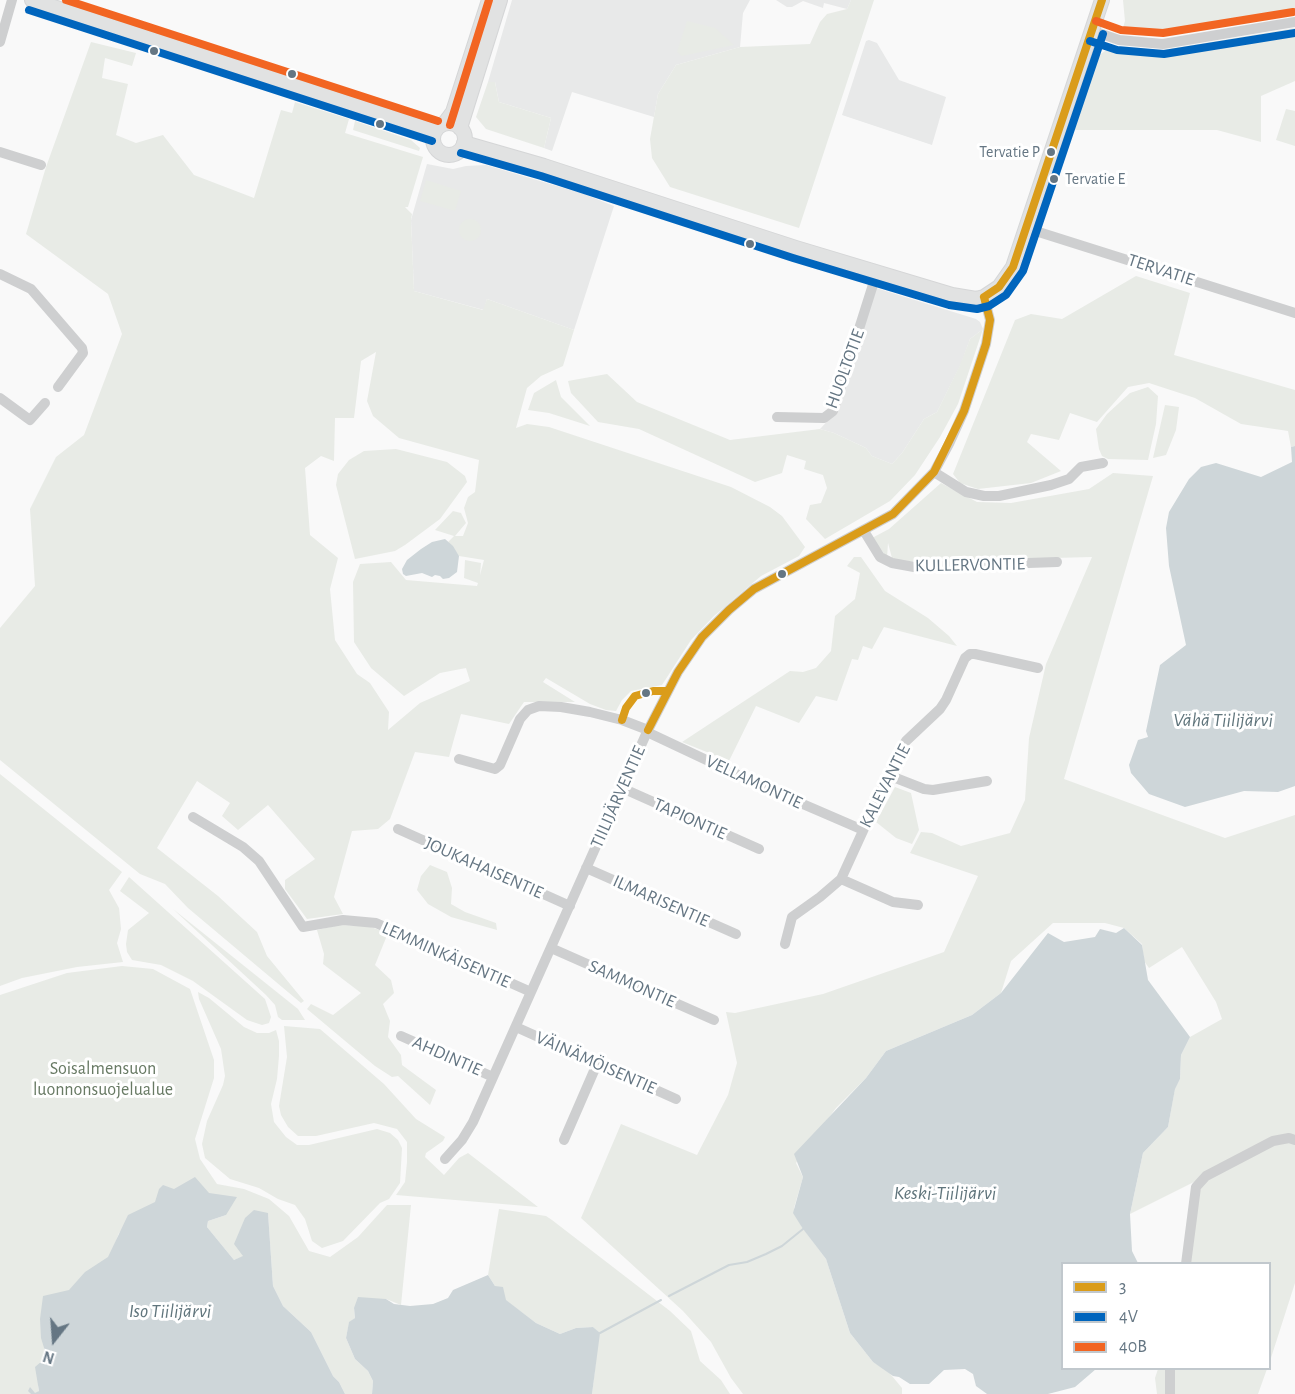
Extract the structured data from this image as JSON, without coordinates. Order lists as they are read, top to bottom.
{
  "streets": {
    "street": [
      "TERVATIE",
      "HUOLTOTIE",
      "KULLERVONTIE",
      "VELLAMONTIE",
      "KALEVANTIE",
      "TIILIJÄRVENTIE",
      "TAPIONTIE",
      "JOUKAHAISENTIE",
      "ILMARISENTIE",
      "LEMMINKÄISENTIE",
      "SAMMONTIE",
      "AHDINTIE",
      "VÄINÄMÖISENTIE"
    ]
  },
  "crossings": [
    ["KULLERVONTIE", "TIILIJÄRVENTIE"],
    ["VELLAMONTIE", "KALEVANTIE"],
    ["VELLAMONTIE", "TIILIJÄRVENTIE"],
    ["TIILIJÄRVENTIE", "TAPIONTIE"],
    ["TIILIJÄRVENTIE", "JOUKAHAISENTIE"],
    ["TIILIJÄRVENTIE", "ILMARISENTIE"],
    ["TIILIJÄRVENTIE", "LEMMINKÄISENTIE"],
    ["TIILIJÄRVENTIE", "SAMMONTIE"],
    ["TIILIJÄRVENTIE", "AHDINTIE"],
    ["TIILIJÄRVENTIE", "VÄINÄMÖISENTIE"]
  ],
  "water": ["Vähä Tiilijärvi", "Keski-Tiilijärvi", "Iso Tiilijärvi"],
  "parks": ["Soisalmensuon luonnonsuojelualue"],
  "places": ["Tervatie P", "Tervatie E"],
  "lines": ["transit line 3", "transit line 40B", "transit line 4V"],
  "legend": ["3", "4V", "40B"],
  "north": "bottom"
}
